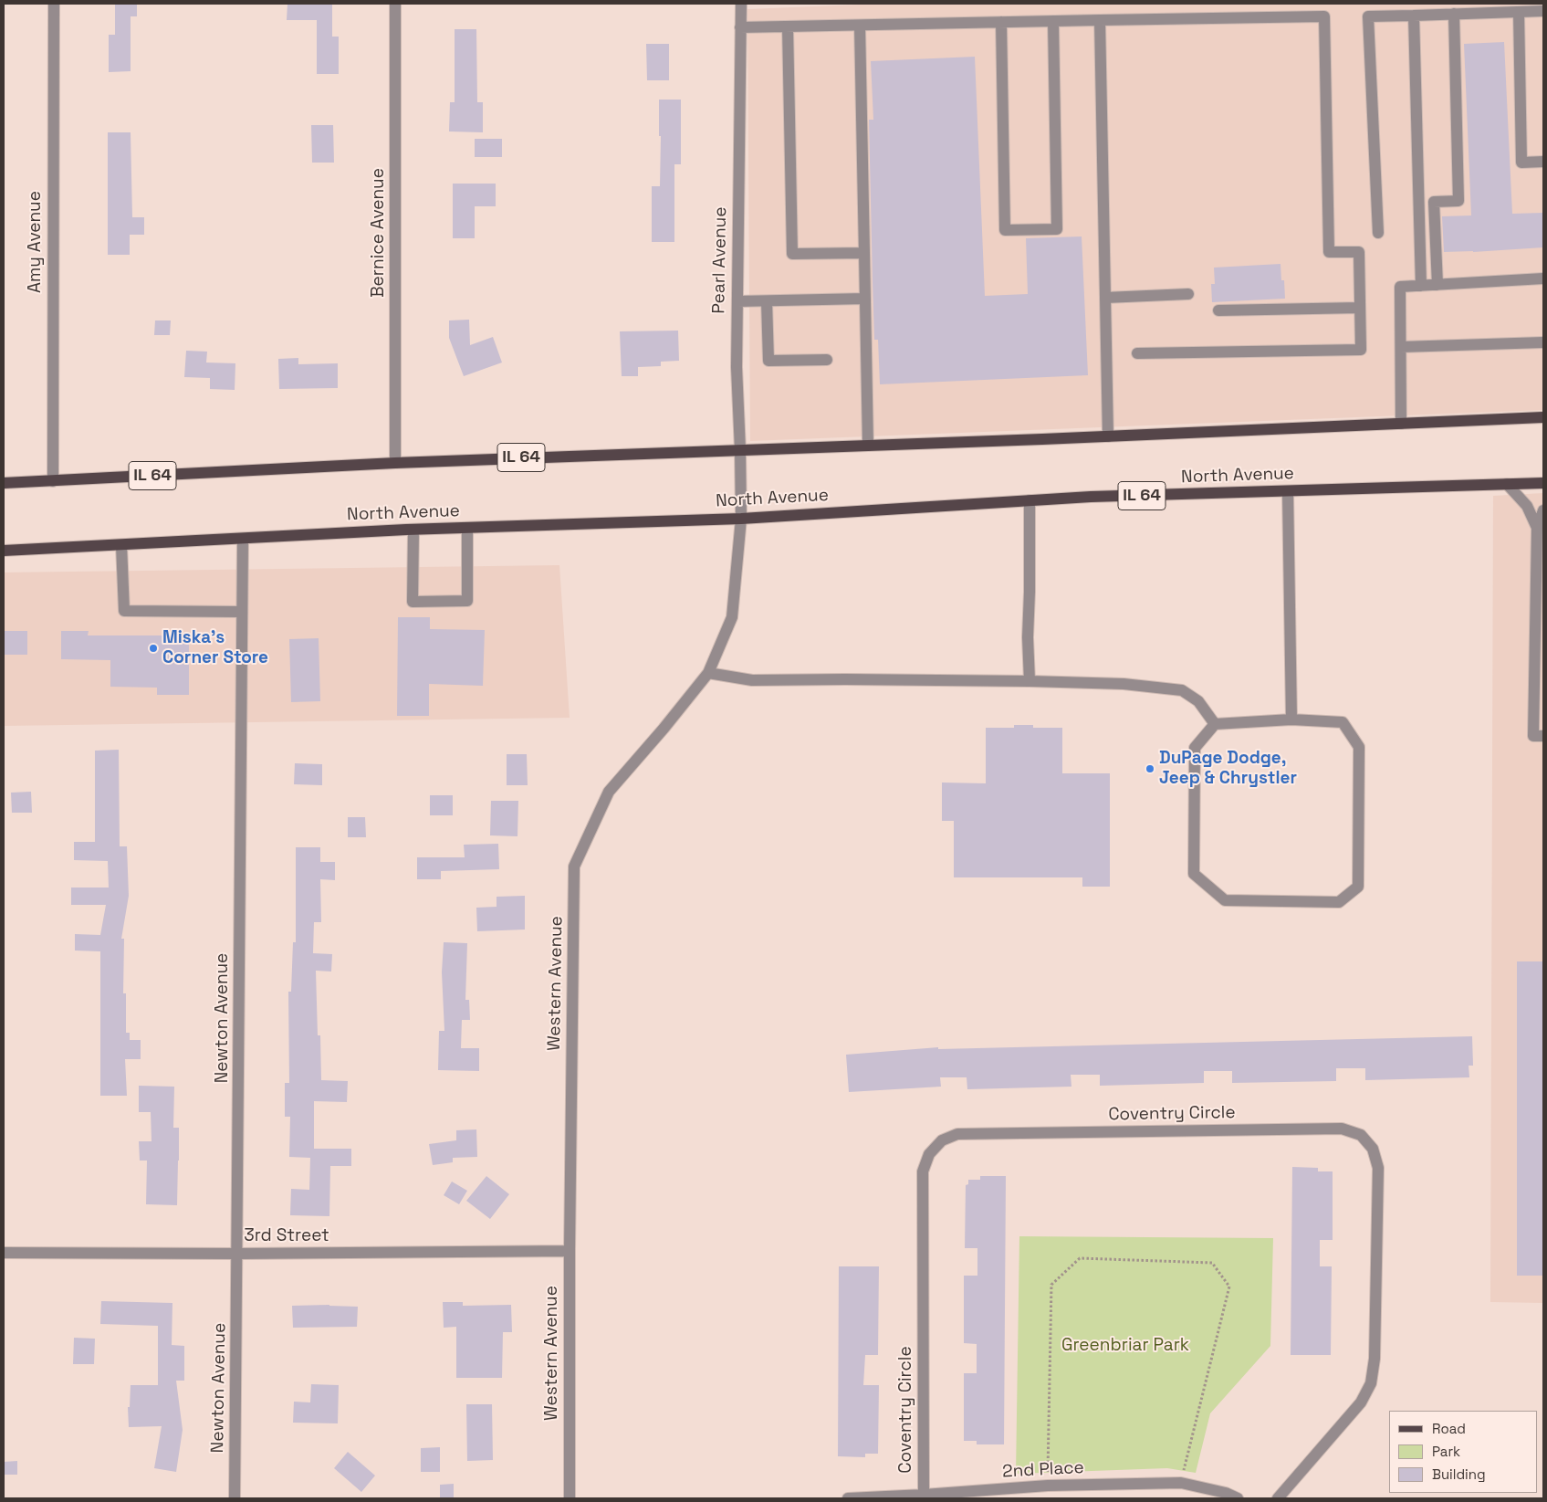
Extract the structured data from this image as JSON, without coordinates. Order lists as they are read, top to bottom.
{
  "streets": {
    "main road": ["IL 64", "North Avenue"],
    "street": [
      "Bernice Avenue",
      "Amy Avenue",
      "Pearl Avenue",
      "Western Avenue",
      "Newton Avenue",
      "Coventry Circle",
      "3rd Street",
      "2nd Place"
    ]
  },
  "crossings": [
    ["Bernice Avenue", "IL 64"],
    ["Amy Avenue", "IL 64"],
    ["Pearl Avenue", "IL 64"],
    ["Pearl Avenue", "North Avenue"],
    ["Pearl Avenue", "Western Avenue"],
    ["North Avenue", "Western Avenue"],
    ["North Avenue", "Newton Avenue"],
    ["Western Avenue", "3rd Street"],
    ["Newton Avenue", "3rd Street"],
    ["Coventry Circle", "2nd Place"]
  ],
  "parks": ["Greenbriar Park"],
  "places": ["Miska's Corner Store", "DuPage Dodge, Jeep & Chrystler"],
  "legend": ["Road", "Park", "Building"]
}
